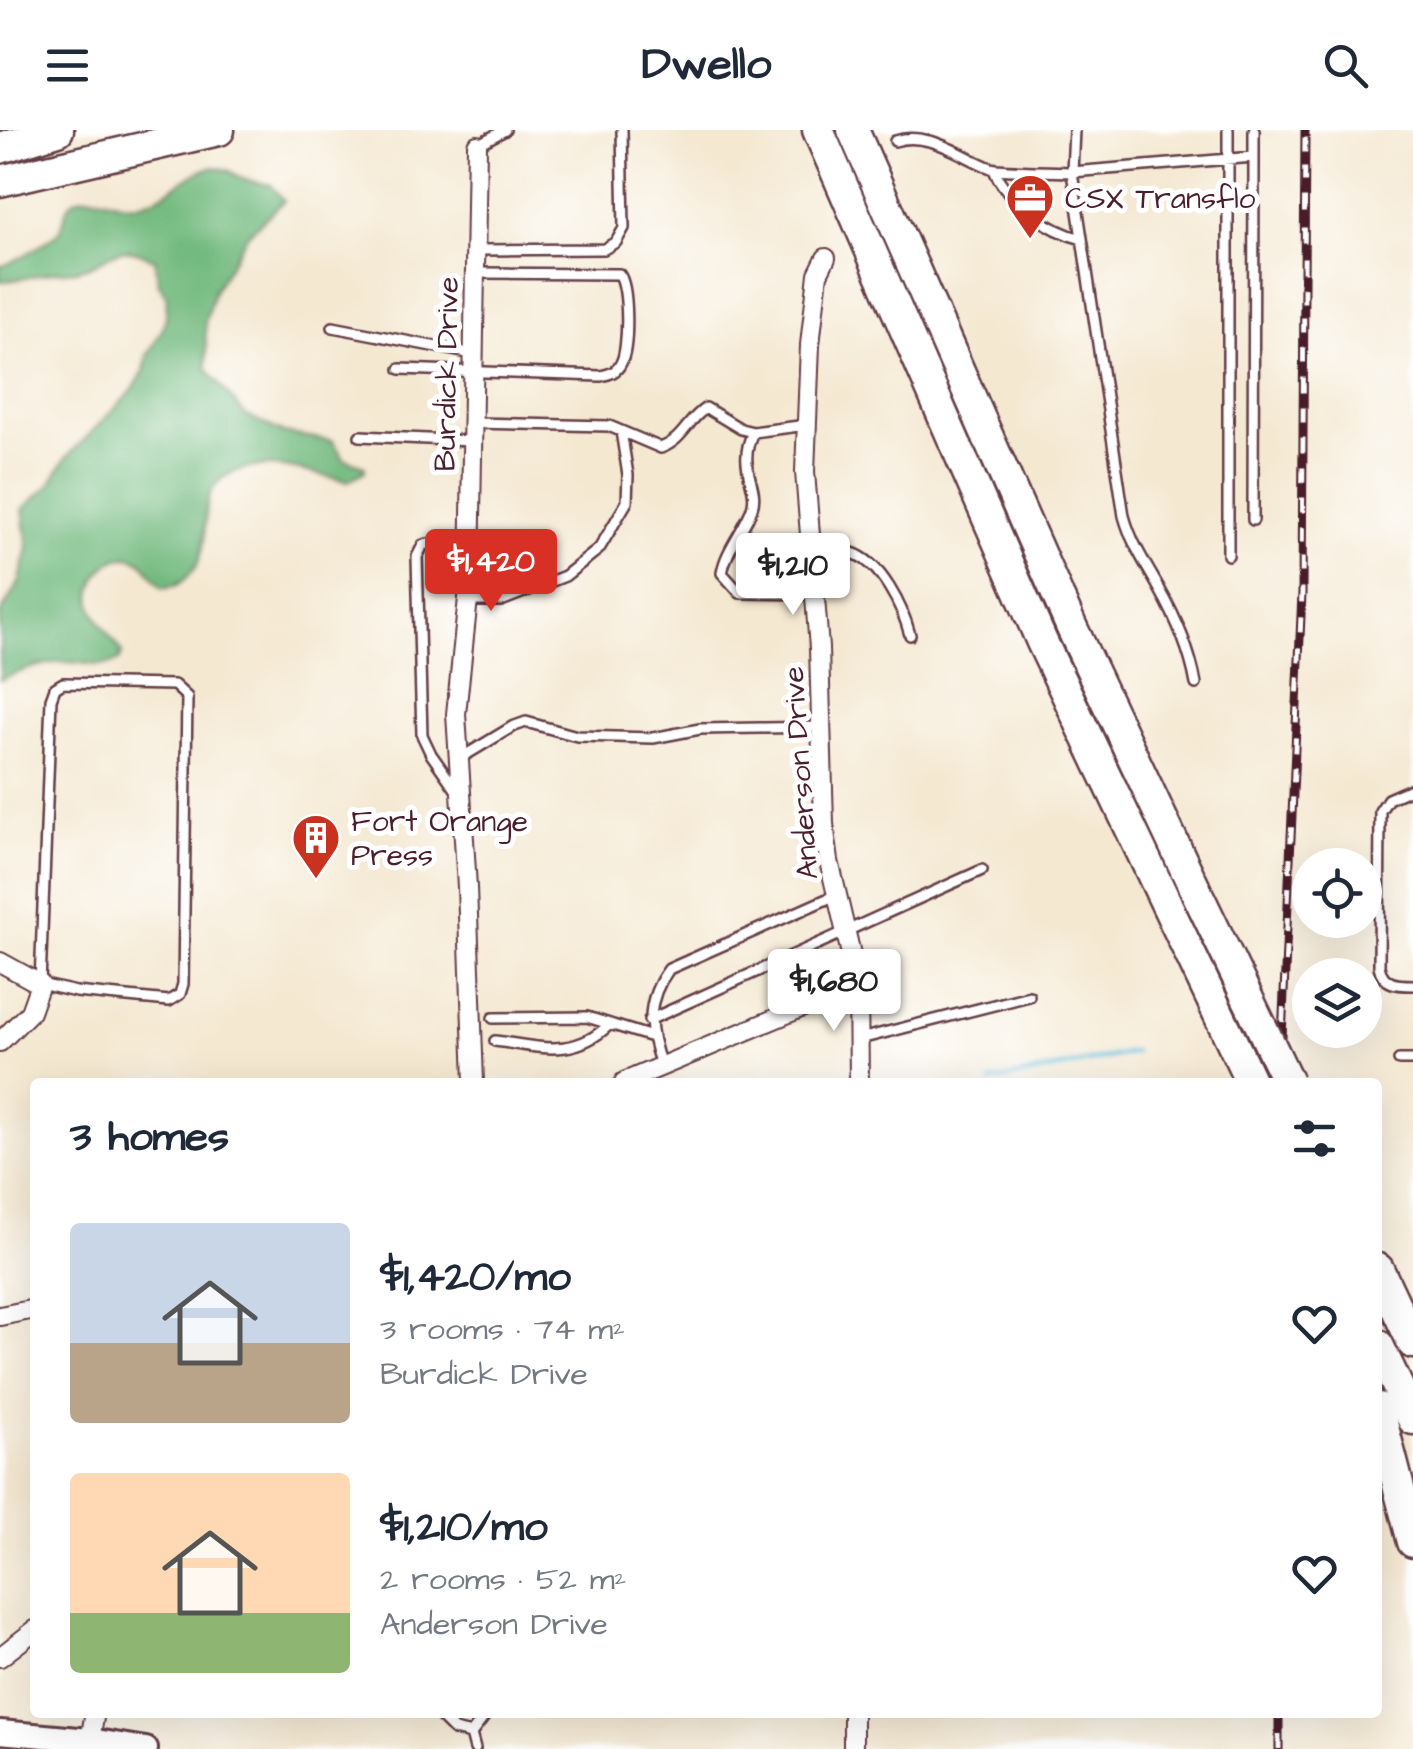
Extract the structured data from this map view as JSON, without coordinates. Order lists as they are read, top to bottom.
{
  "streets": {
    "street": ["Burdick Drive", "Anderson Drive"]
  },
  "places": {
    "office": ["CSX Transflo"],
    "building": ["Fort Orange Press"]
  },
  "page": {
    "header": "Dwello",
    "price": ["$1,420", "$1,210", "$1,680"],
    "heading": "3 homes",
    "list": [
      {
        "name": "$1,420/mo",
        "note": "3 rooms · 74 m² · Burdick Drive"
      },
      {
        "name": "$1,210/mo",
        "note": "2 rooms · 52 m² · Anderson Drive"
      }
    ]
  }
}
